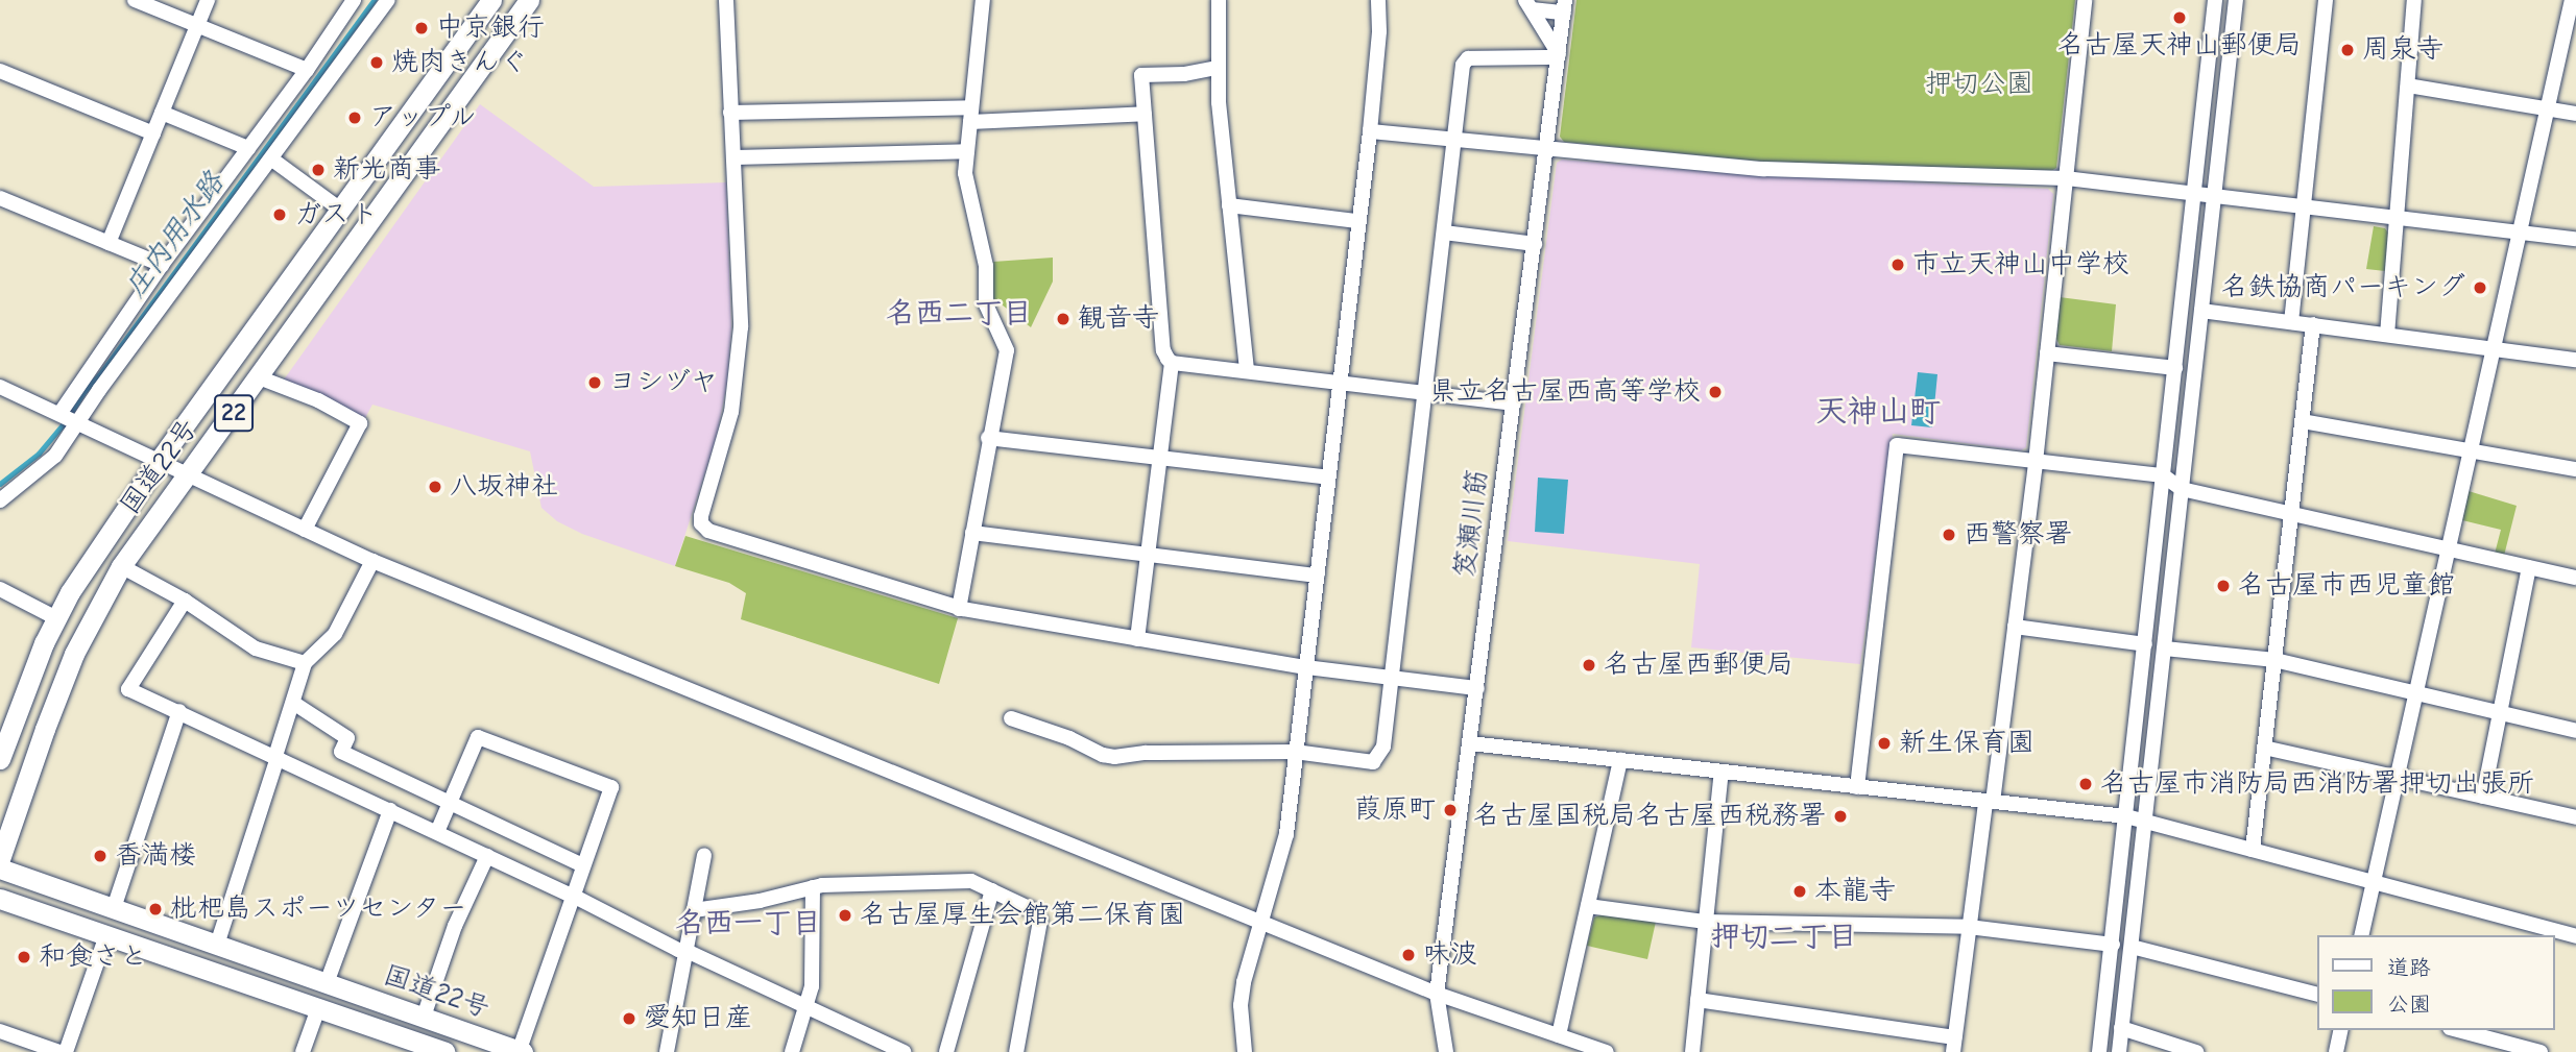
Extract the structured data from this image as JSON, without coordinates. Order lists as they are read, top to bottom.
{
  "streets": {
    "highway": ["22", "国道22号"],
    "street": ["笈瀬川筋"]
  },
  "districts": [
    "名西二丁目",
    "天神山町",
    "名西一丁目",
    "押切二丁目"
  ],
  "water": ["庄内用水路"],
  "parks": ["押切公園"],
  "places": [
    "名古屋天神山郵便局",
    "中京銀行",
    "周泉寺",
    "焼肉きんぐ",
    "アップル",
    "新光商事",
    "ガスト",
    "市立天神山中学校",
    "名鉄協商パーキング",
    "観音寺",
    "ヨシヅヤ",
    "県立名古屋西高等学校",
    "八坂神社",
    "西警察署",
    "名古屋市西児童館",
    "名古屋西郵便局",
    "新生保育園",
    "名古屋市消防局西消防署押切出張所",
    "葭原町",
    "名古屋国税局名古屋西税務署",
    "香満楼",
    "本龍寺",
    "枇杷島スポーツセンター",
    "名古屋厚生会館第二保育園",
    "味波",
    "和食さと",
    "愛知日産"
  ],
  "legend": ["道路", "公園"]
}
